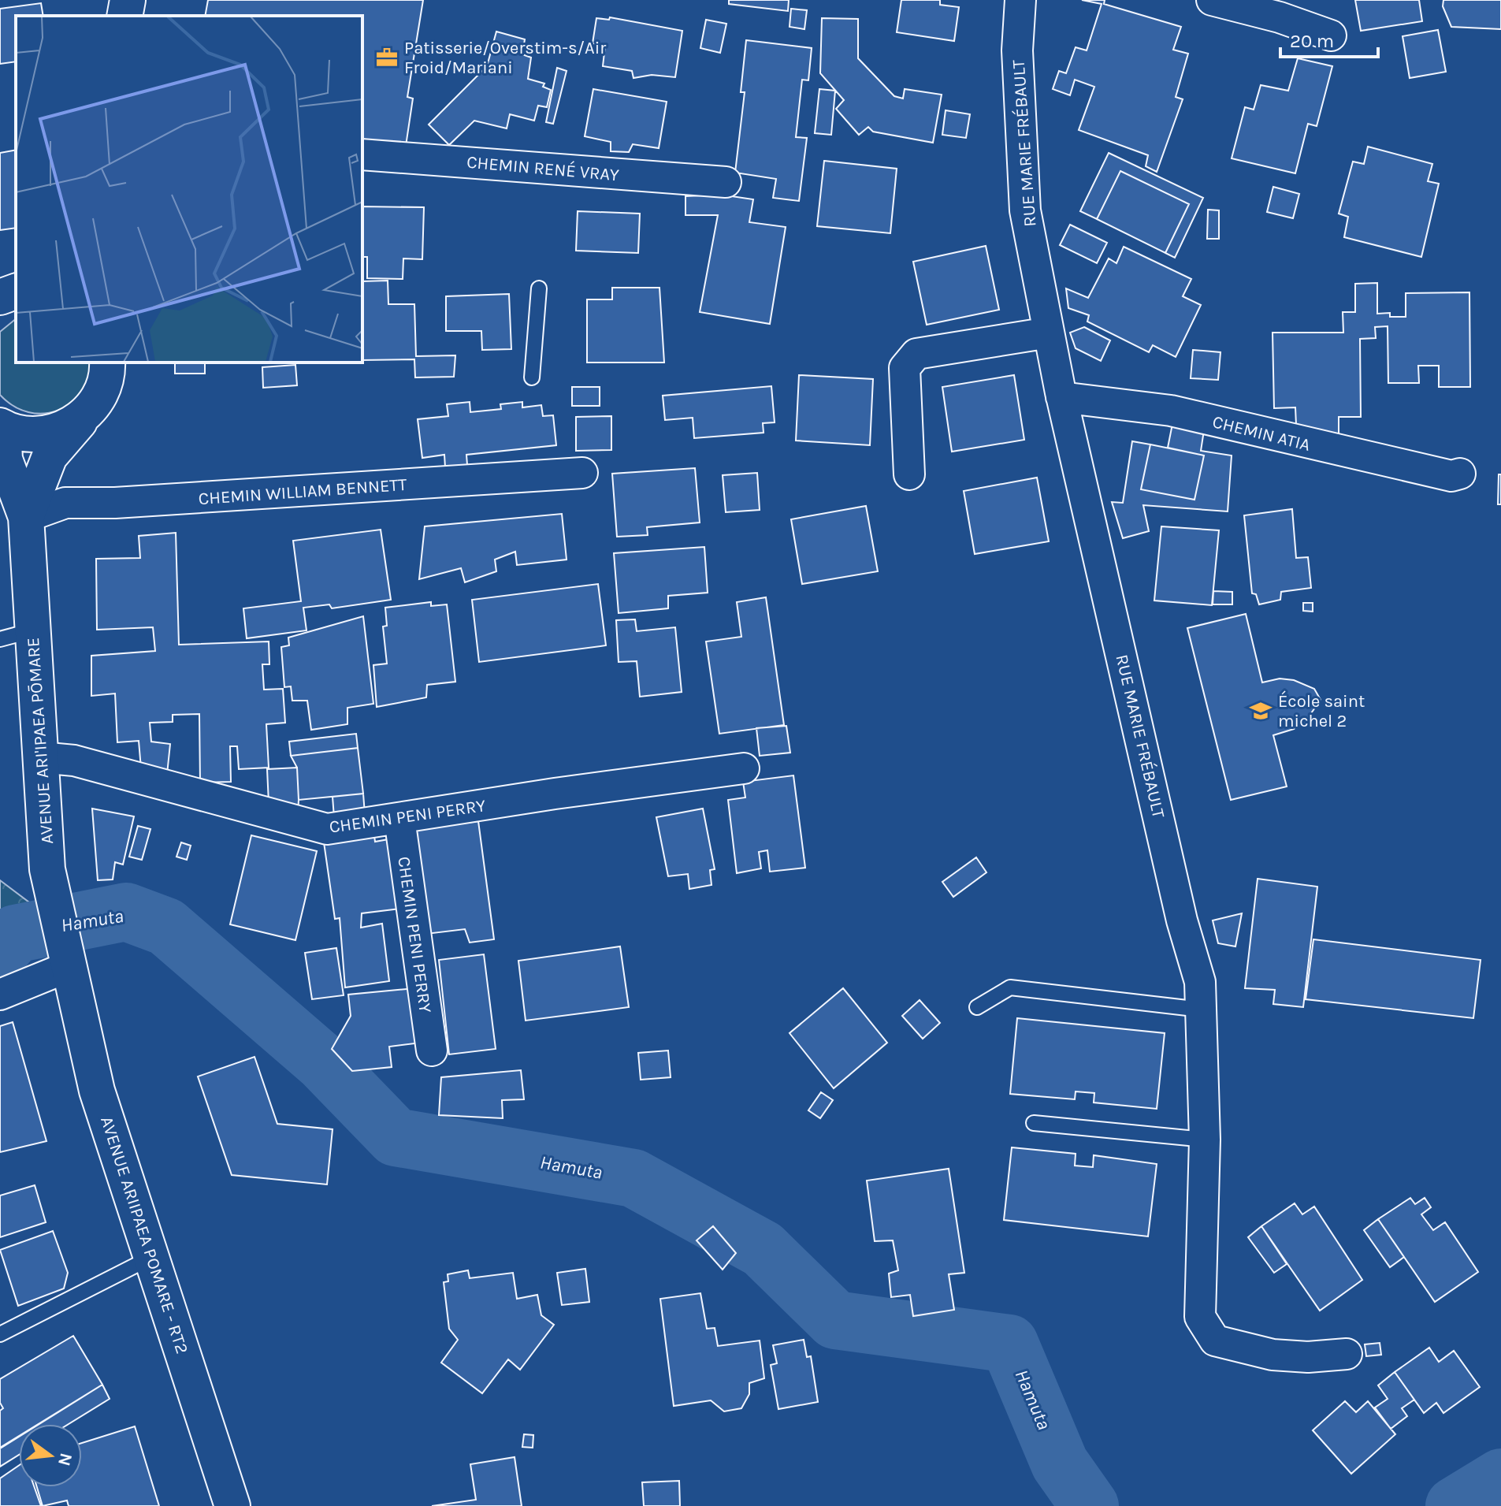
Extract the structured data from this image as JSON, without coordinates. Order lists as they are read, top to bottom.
{
  "streets": {
    "main road": ["AVENUE ARI'IPAEA PŌMARE", "AVENUE ARIIPAEA POMARE - RT2"],
    "street": [
      "RUE MARIE FRÉBAULT",
      "CHEMIN RENÉ VRAY",
      "CHEMIN ATIA",
      "CHEMIN WILLIAM BENNETT",
      "CHEMIN PENI PERRY"
    ]
  },
  "crossings": [
    ["RUE MARIE FRÉBAULT", "CHEMIN ATIA"],
    ["CHEMIN WILLIAM BENNETT", "AVENUE ARI'IPAEA PŌMARE"],
    ["AVENUE ARI'IPAEA PŌMARE", "CHEMIN PENI PERRY"],
    ["AVENUE ARI'IPAEA PŌMARE", "AVENUE ARIIPAEA POMARE - RT2"]
  ],
  "water": ["Hamuta"],
  "places": {
    "office": ["Patisserie/Overstim-s/Air Froid/Mariani"],
    "school or university": ["École saint michel 2"]
  },
  "scale_bar": "20 m",
  "north": "right"
}
